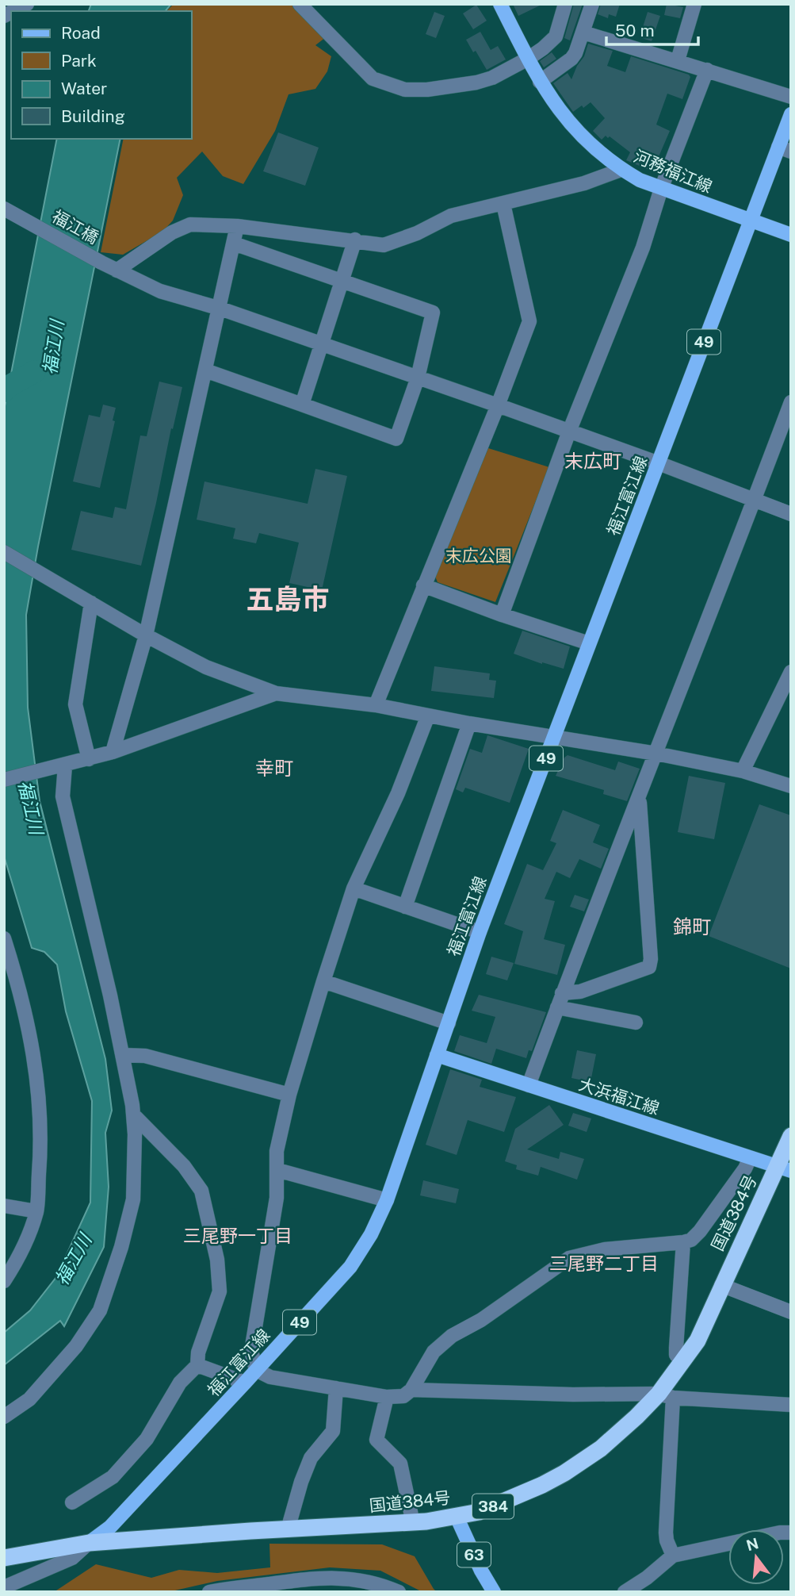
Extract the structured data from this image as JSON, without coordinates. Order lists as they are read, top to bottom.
{
  "streets": {
    "highway": ["国道384号", "384"],
    "main road": [
      "河務福江線",
      "49",
      "福江富江線",
      "大浜福江線",
      "63"
    ],
    "street": ["福江橋"]
  },
  "crossings": [
    ["河務福江線", "福江富江線"],
    ["福江橋", "福江富江線"],
    ["福江富江線", "大浜福江線"],
    ["福江富江線", "国道384号"],
    ["大浜福江線", "国道384号"],
    ["国道384号", "63"]
  ],
  "districts": [
    "末広町",
    "五島市",
    "幸町",
    "錦町",
    "三尾野一丁目",
    "三尾野二丁目"
  ],
  "water": ["福江川"],
  "parks": ["末広公園"],
  "legend": [
    "Road",
    "Park",
    "Water",
    "Building"
  ],
  "scale_bar": "50 m",
  "north": "top"
}
